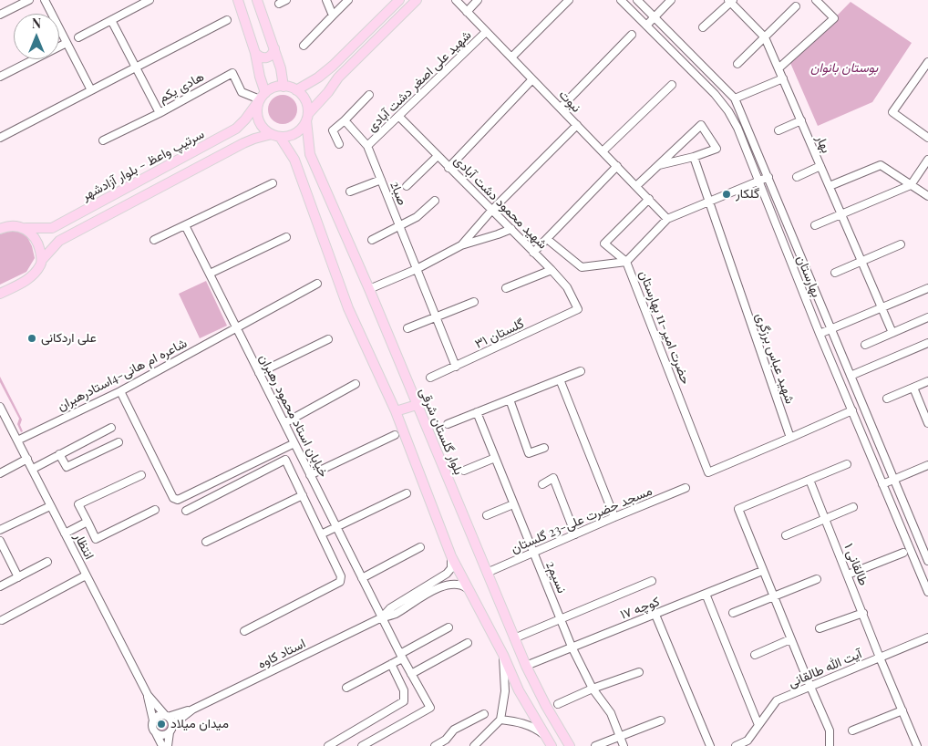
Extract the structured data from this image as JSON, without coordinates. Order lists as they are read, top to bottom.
{
  "streets": {
    "main road": ["سرتیپ واعظ - بلوار آزادشهر", "بلوار گلستان شرقی"],
    "street": [
      "شهید علی اصغر دشت آبادی",
      "هادی یکم",
      "نبوت",
      "بهار",
      "صبا2",
      "شهید محمود دشت آبادی",
      "بهارستان",
      "حضرت امیر-11 بهارستان",
      "گلستان ۳۱",
      "شهید عباس برزگری",
      "شاعره ام هانی-4استادرهبران",
      "خیابان استاد محمود رهبران",
      "مسجد حضرت علی-23 گلستان",
      "انتظار",
      "طالقانی ۱",
      "نسیم2",
      "کوچه ۱۷",
      "استاد کاوه",
      "آیت الله طالقانی"
    ]
  },
  "crossings": [
    ["شهید علی اصغر دشت آبادی", "نبوت"],
    ["شهید علی اصغر دشت آبادی", "صبا2"],
    ["شهید علی اصغر دشت آبادی", "شهید محمود دشت آبادی"],
    ["هادی یکم", "سرتیپ واعظ - بلوار آزادشهر"],
    ["هادی یکم", "بلوار گلستان شرقی"],
    ["نبوت", "حضرت امیر-11 بهارستان"],
    ["سرتیپ واعظ - بلوار آزادشهر", "بلوار گلستان شرقی"],
    ["صبا2", "گلستان ۳۱"],
    ["شهید محمود دشت آبادی", "گلستان ۳۱"],
    ["بهارستان", "حضرت امیر-11 بهارستان"],
    ["حضرت امیر-11 بهارستان", "شهید عباس برزگری"],
    ["شاعره ام هانی-4استادرهبران", "خیابان استاد محمود رهبران"],
    ["شاعره ام هانی-4استادرهبران", "انتظار"],
    ["خیابان استاد محمود رهبران", "استاد کاوه"],
    ["بلوار گلستان شرقی", "مسجد حضرت علی-23 گلستان"],
    ["بلوار گلستان شرقی", "کوچه ۱۷"],
    ["مسجد حضرت علی-23 گلستان", "نسیم2"],
    ["طالقانی ۱", "آیت الله طالقانی"],
    ["نسیم2", "کوچه ۱۷"]
  ],
  "parks": ["بوستان بانوان"],
  "places": ["گلکار", "علی اردکانی", "میدان میلاد"],
  "north": "top"
}
